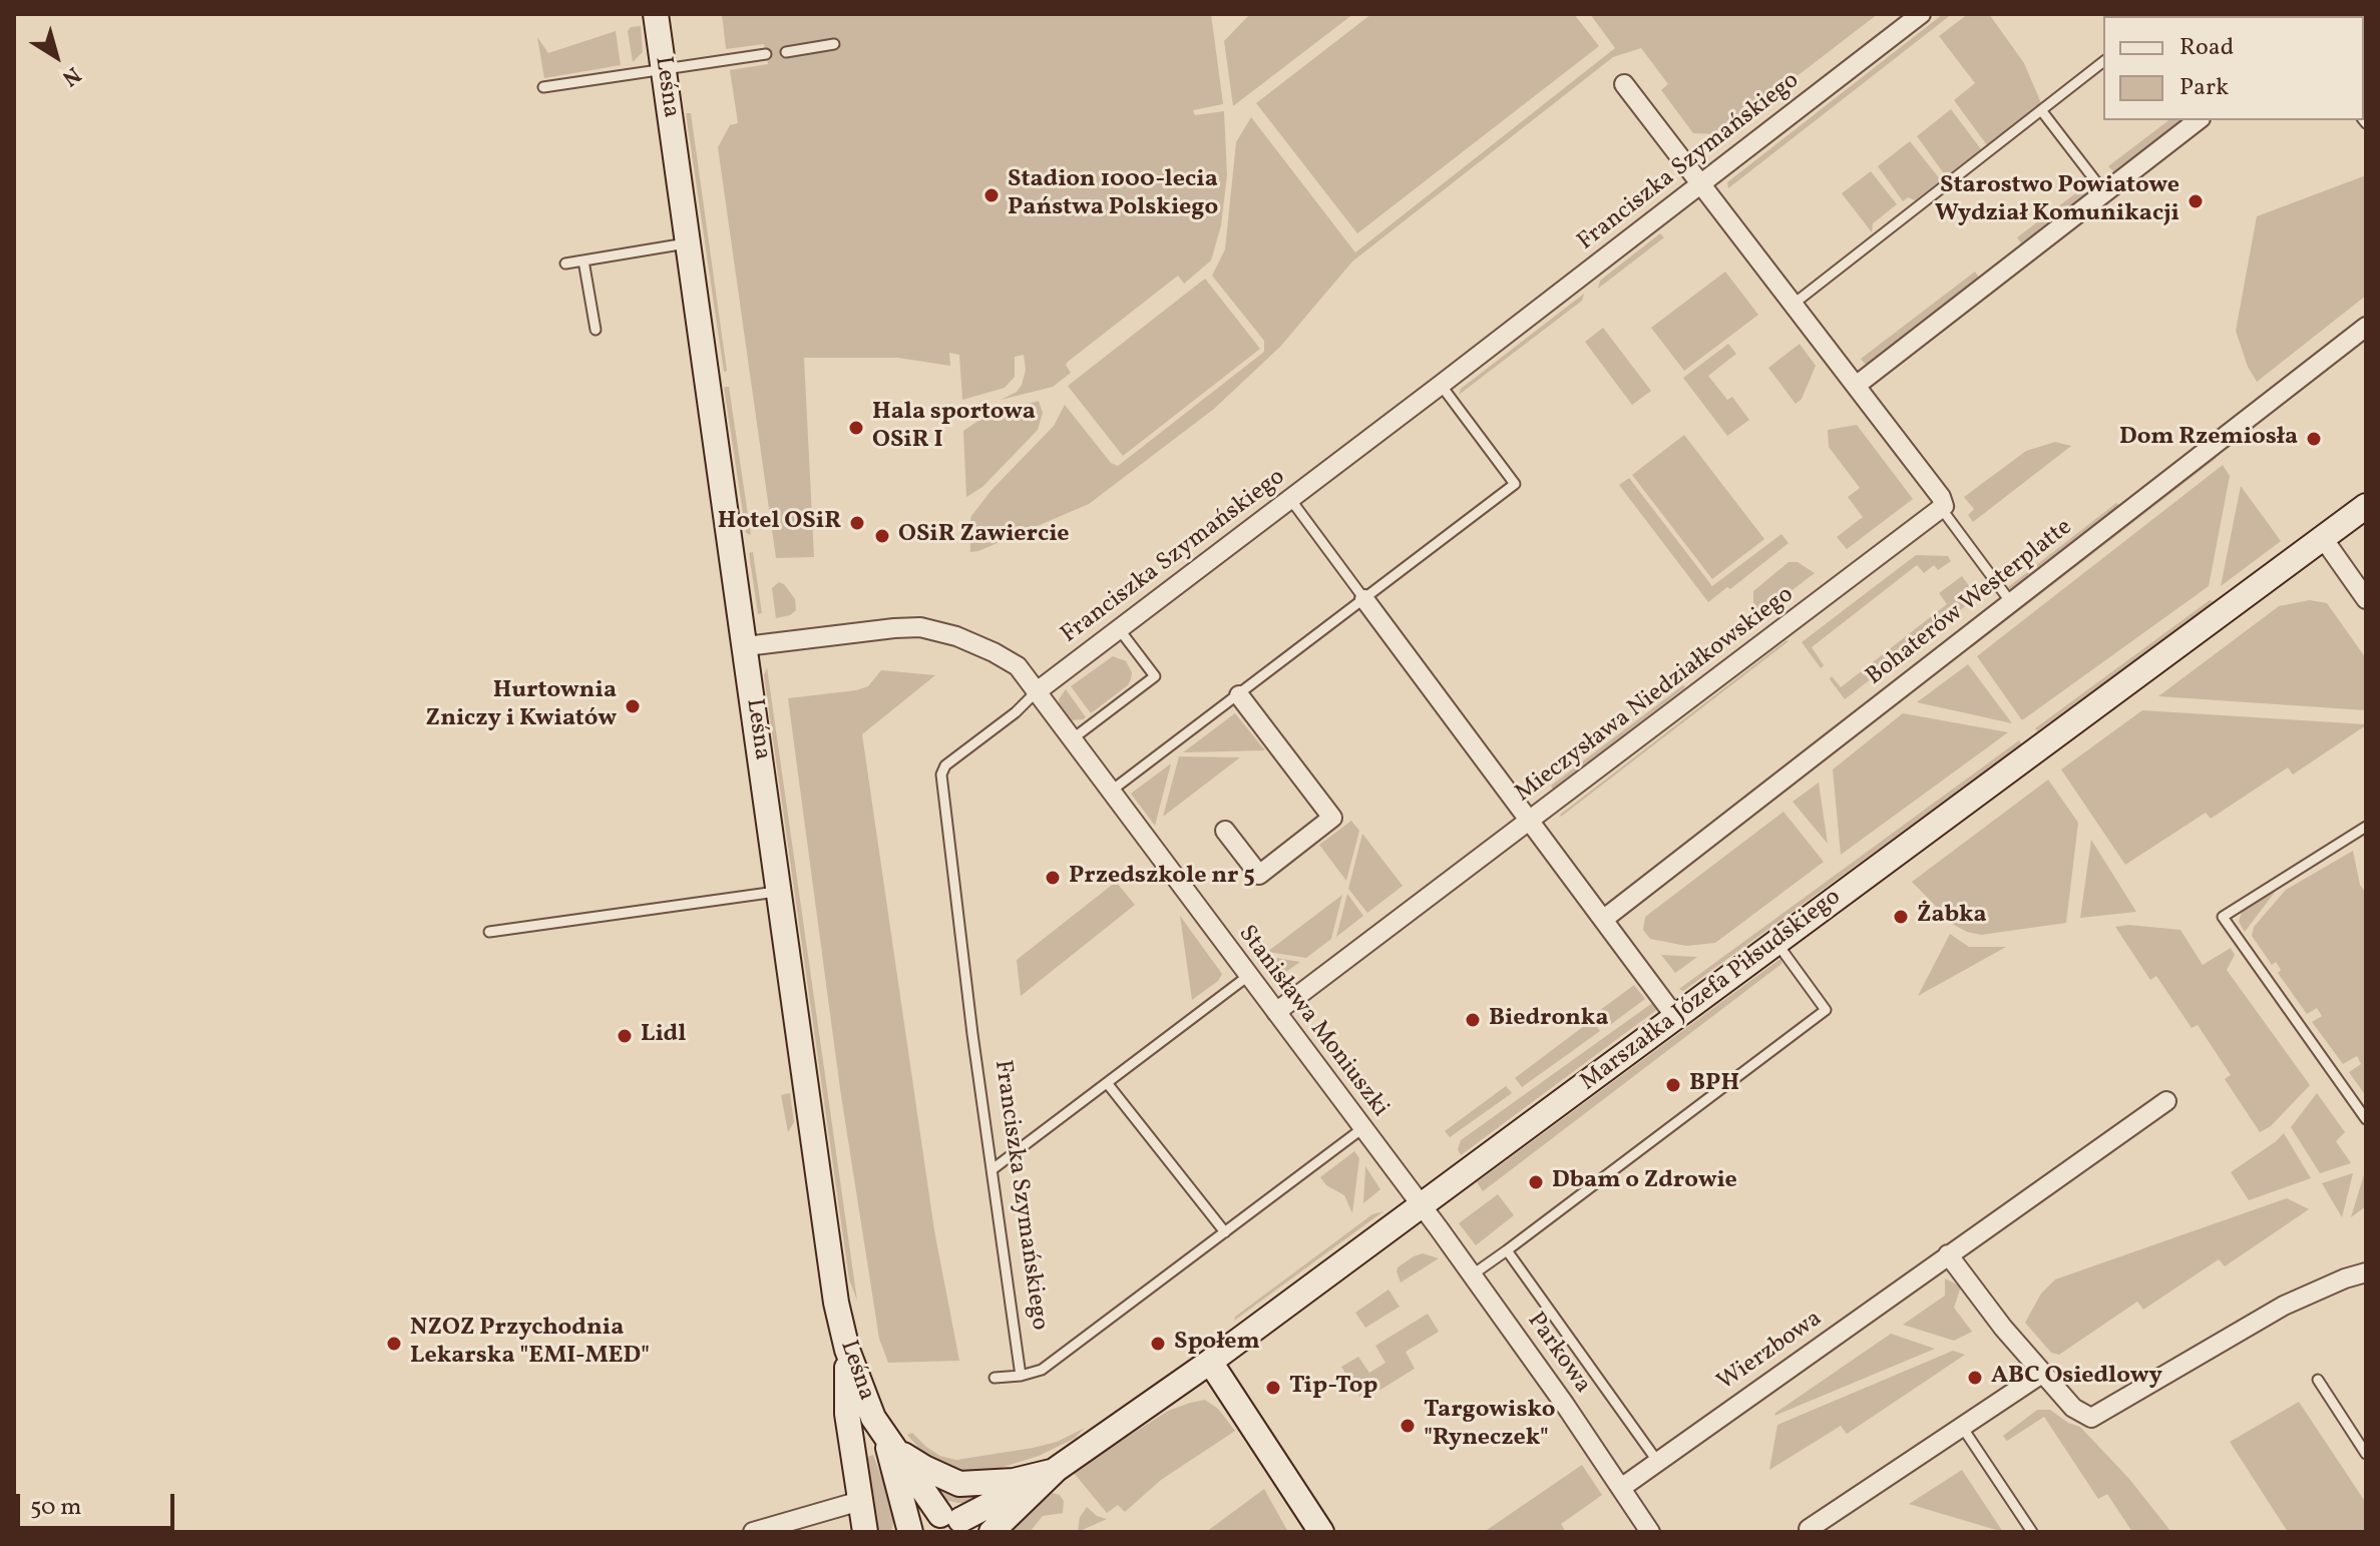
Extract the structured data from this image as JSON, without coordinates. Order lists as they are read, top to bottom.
{
  "streets": {
    "street": [
      "Leśna",
      "Franciszka Szymańskiego",
      "Bohaterów Westerplatte",
      "Mieczysława Niedziałkowskiego",
      "Marszałka Józefa Piłsudskiego",
      "Stanisława Moniuszki",
      "Wierzbowa",
      "Parkowa"
    ]
  },
  "crossings": [
    ["Leśna", "Marszałka Józefa Piłsudskiego"],
    ["Leśna", "Stanisława Moniuszki"],
    ["Franciszka Szymańskiego", "Stanisława Moniuszki"],
    ["Mieczysława Niedziałkowskiego", "Stanisława Moniuszki"],
    ["Marszałka Józefa Piłsudskiego", "Stanisława Moniuszki"],
    ["Marszałka Józefa Piłsudskiego", "Parkowa"],
    ["Stanisława Moniuszki", "Parkowa"],
    ["Wierzbowa", "Parkowa"]
  ],
  "places": [
    "Stadion 1000-lecia Państwa Polskiego",
    "Starostwo Powiatowe Wydział Komunikacji",
    "Hala sportowa OSiR I",
    "Dom Rzemiosła",
    "Hotel OSiR",
    "OSiR Zawiercie",
    "Hurtownia Zniczy i Kwiatów",
    "Przedszkole nr 5",
    "Żabka",
    "Biedronka",
    "Lidl",
    "BPH",
    "Dbam o Zdrowie",
    "NZOZ Przychodnia Lekarska \"EMI-MED\"",
    "Społem",
    "ABC Osiedlowy",
    "Tip-Top",
    "Targowisko \"Ryneczek\""
  ],
  "legend": ["Road", "Park"],
  "scale_bar": "50 m",
  "north": "bottom right"
}
